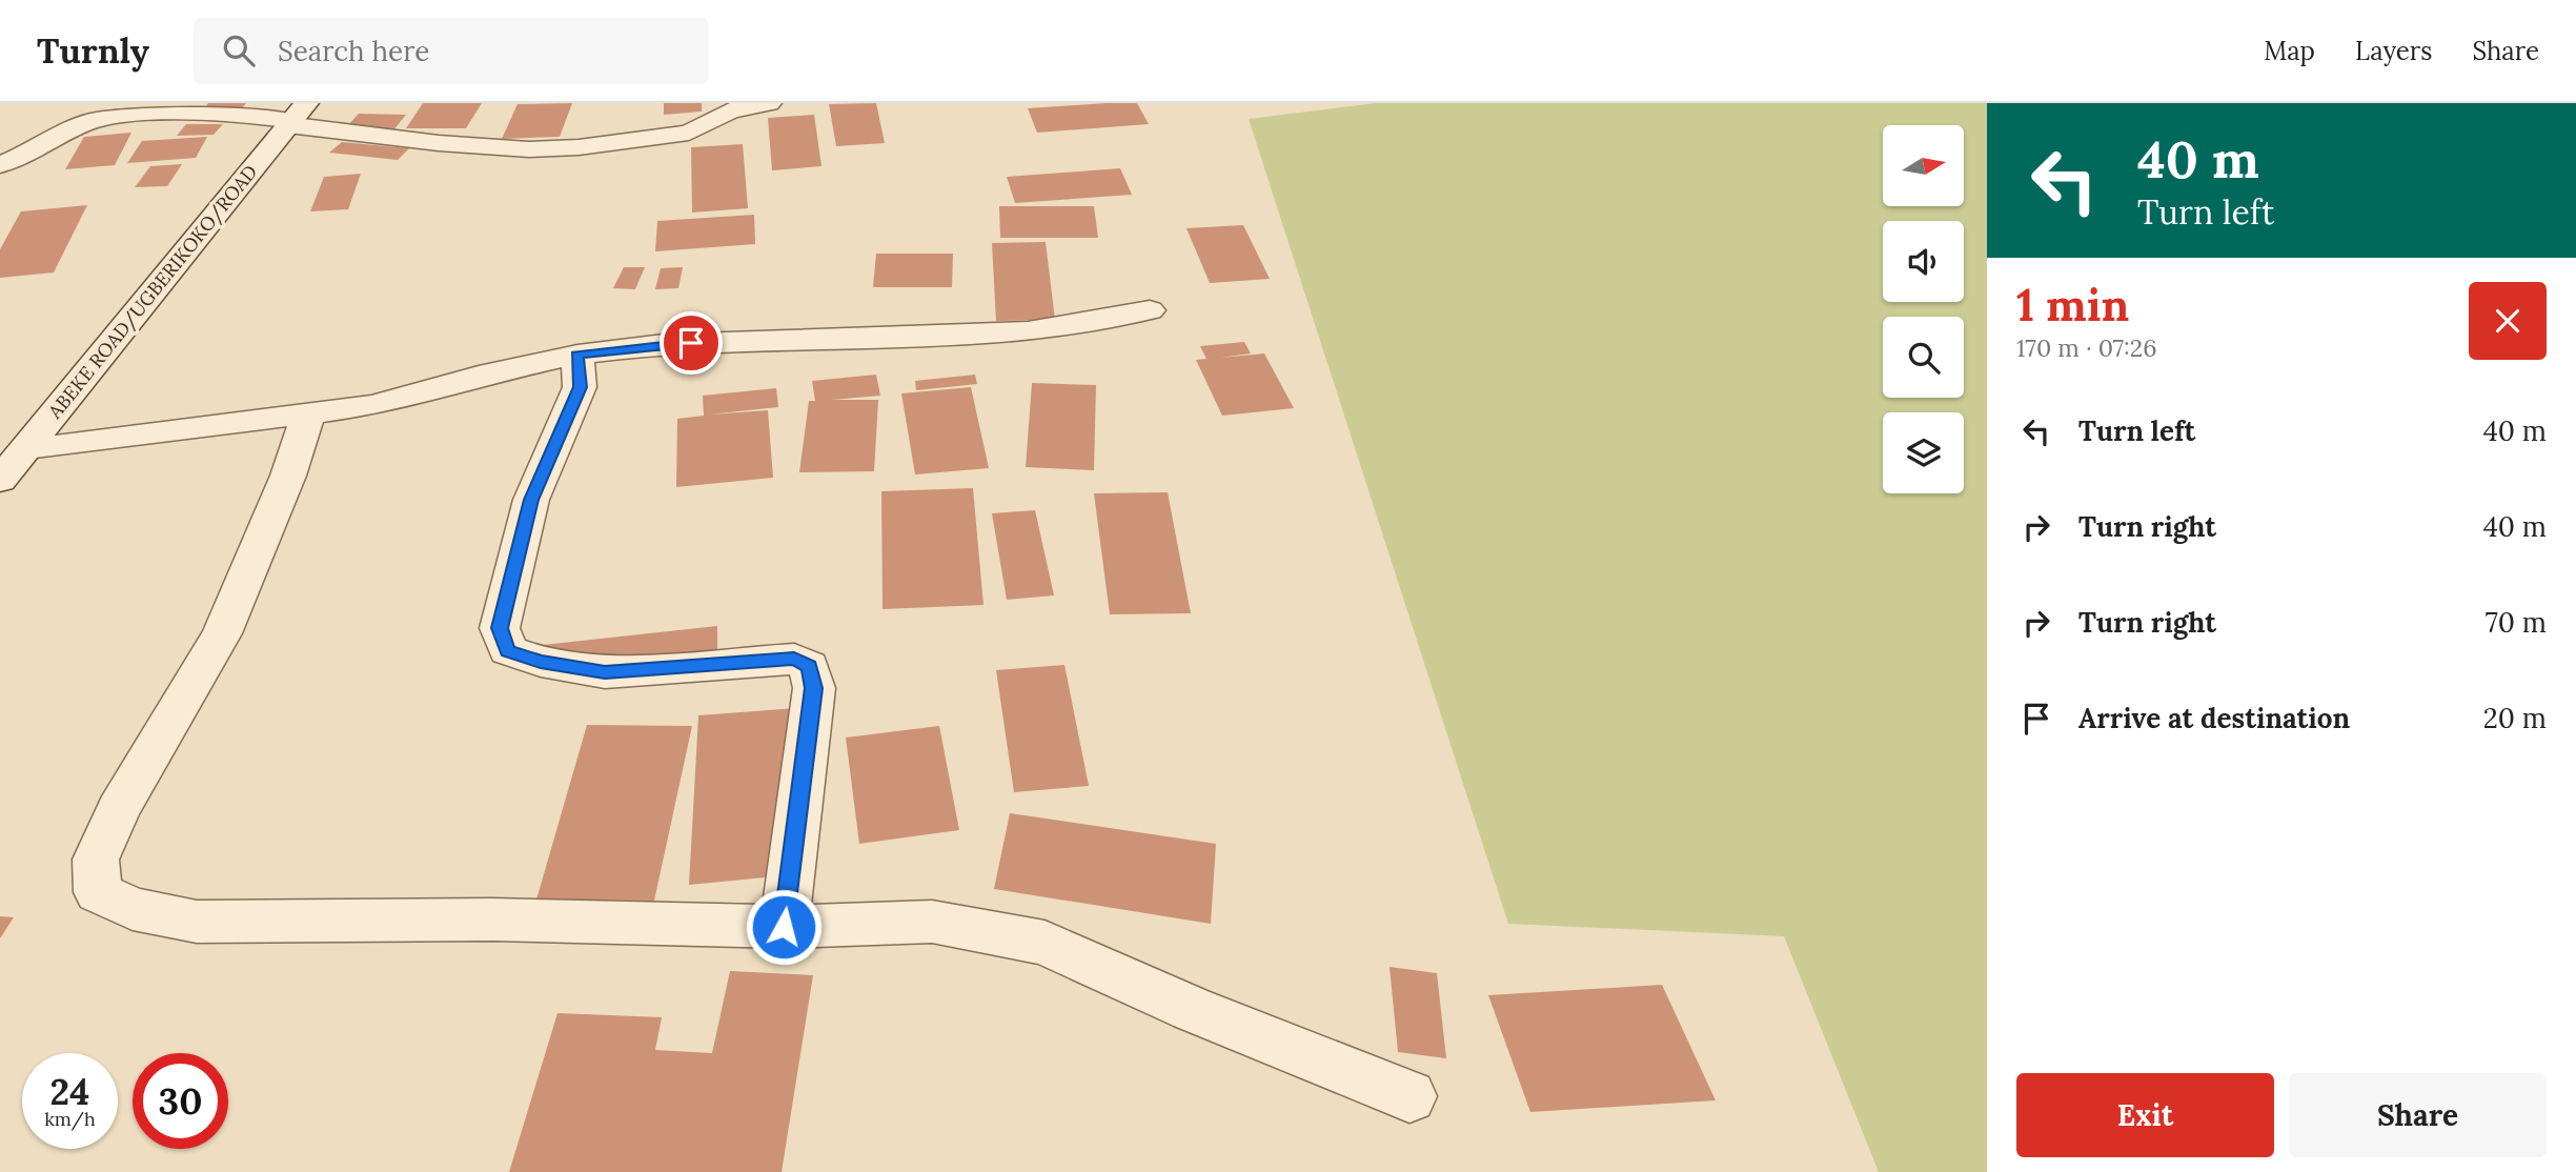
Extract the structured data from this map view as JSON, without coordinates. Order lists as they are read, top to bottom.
{
  "streets": {
    "street": ["ABEKE ROAD/UGBERIKOKO/ROAD"]
  },
  "north": "right",
  "page": {
    "header": "Turnly",
    "search": "Search here",
    "nav": ["Map", "Layers", "Share"],
    "turn": ["40 m", "Turn left"],
    "heading": ["1 min", "170 m · 07:26"],
    "list": [
      {
        "name": "Turn left",
        "value": "40 m"
      },
      {
        "name": "Turn right",
        "value": "40 m"
      },
      {
        "name": "Turn right",
        "value": "70 m"
      },
      {
        "name": "Arrive at destination",
        "value": "20 m"
      }
    ],
    "speed": "24 km/h",
    "limit": "30",
    "buttons": ["Exit", "Share"]
  }
}
